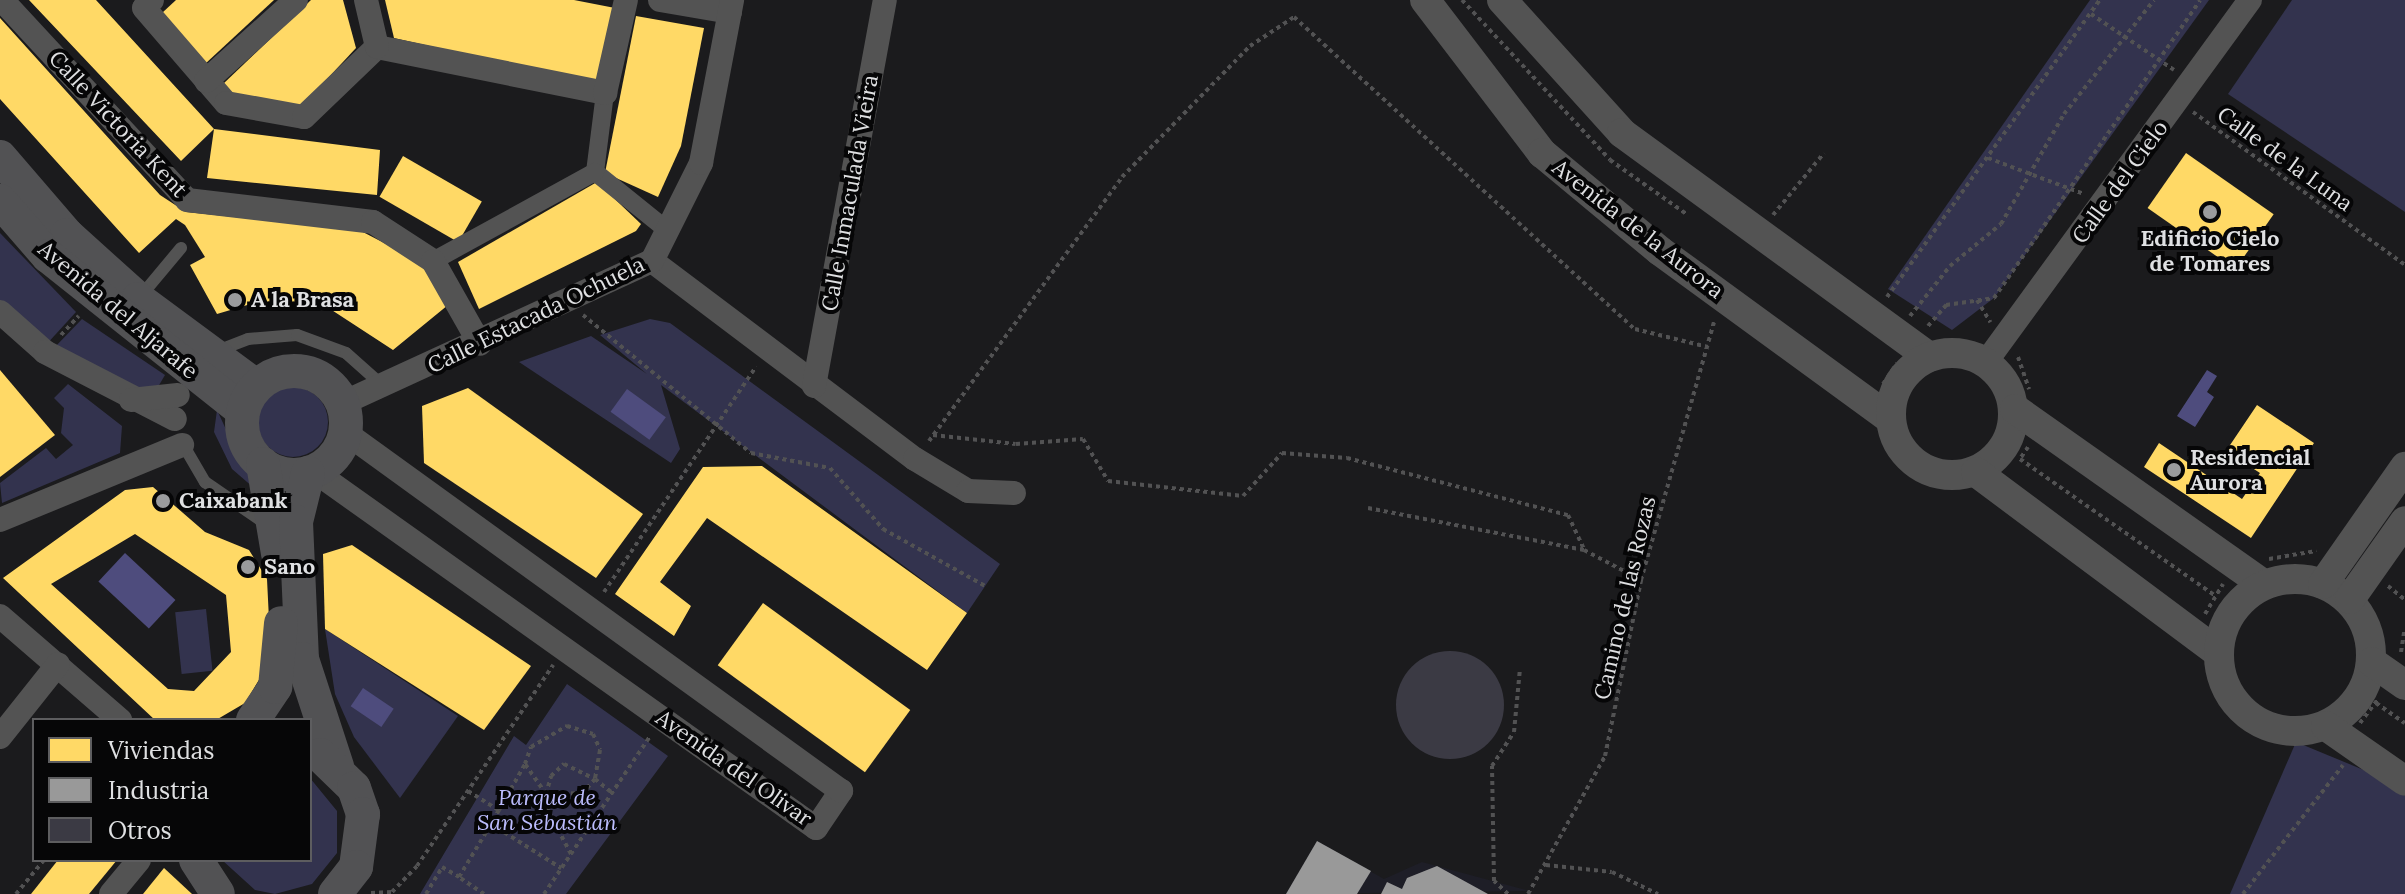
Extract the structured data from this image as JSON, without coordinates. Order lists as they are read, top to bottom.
{
  "streets": {
    "main road": ["Avenida del Aljarafe"],
    "street": [
      "Calle Victoria Kent",
      "Calle del Cielo",
      "Calle Inmaculada Vieira",
      "Avenida de la Aurora",
      "Calle Estacada Ochuela",
      "Avenida del Olivar"
    ],
    "path": ["Calle de la Luna", "Camino de las Rozas"]
  },
  "crossings": [
    ["Calle Victoria Kent", "Calle Estacada Ochuela"],
    ["Calle de la Luna", "Calle del Cielo"],
    ["Avenida de la Aurora", "Camino de las Rozas"],
    ["Avenida del Aljarafe", "Calle Estacada Ochuela"],
    ["Avenida del Aljarafe", "Avenida del Olivar"],
    ["Calle Estacada Ochuela", "Avenida del Olivar"]
  ],
  "parks": ["Parque de San Sebastián"],
  "places": [
    "Edificio Cielo de Tomares",
    "A la Brasa",
    "Residencial Aurora",
    "Caixabank",
    "Sano"
  ],
  "legend": ["Viviendas", "Industria", "Otros"]
}
